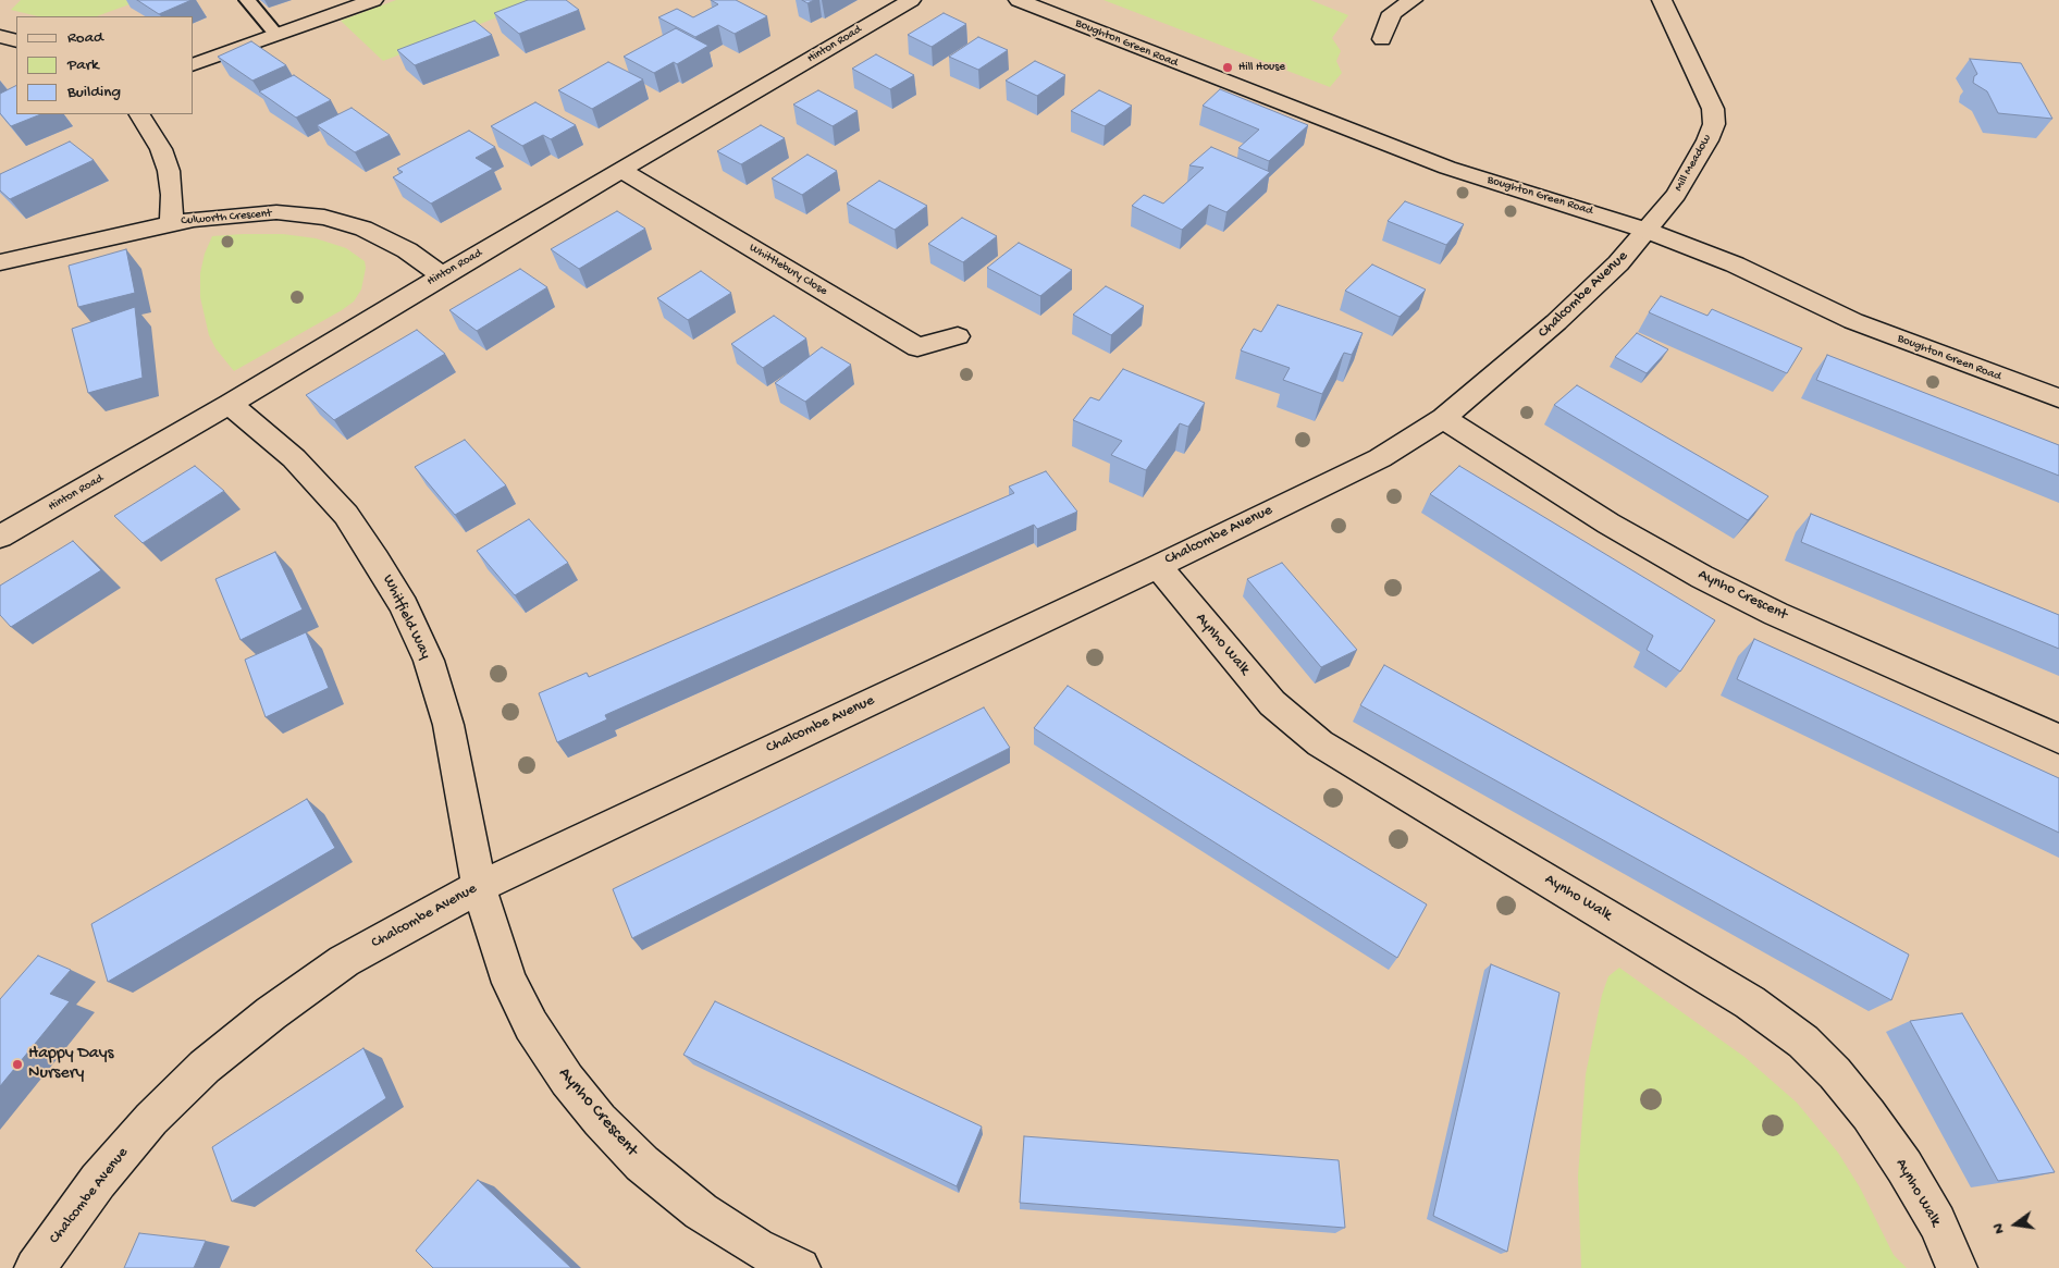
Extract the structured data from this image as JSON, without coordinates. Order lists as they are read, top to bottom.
{
  "streets": {
    "street": [
      "Boughton Green Road",
      "Hinton Road",
      "Mill Meadow",
      "Culworth Crescent",
      "Whittlebury Close",
      "Chalcombe Avenue",
      "Aynho Crescent",
      "Whitfield Way",
      "Aynho Walk"
    ]
  },
  "crossings": [
    ["Boughton Green Road", "Mill Meadow"],
    ["Boughton Green Road", "Chalcombe Avenue"],
    ["Hinton Road", "Culworth Crescent"],
    ["Hinton Road", "Whittlebury Close"],
    ["Hinton Road", "Whitfield Way"],
    ["Mill Meadow", "Chalcombe Avenue"],
    ["Chalcombe Avenue", "Aynho Crescent"],
    ["Chalcombe Avenue", "Whitfield Way"],
    ["Chalcombe Avenue", "Aynho Walk"],
    ["Aynho Crescent", "Whitfield Way"]
  ],
  "places": ["Hill House", "Happy Days Nursery"],
  "legend": ["Road", "Park", "Building"],
  "north": "left"
}
